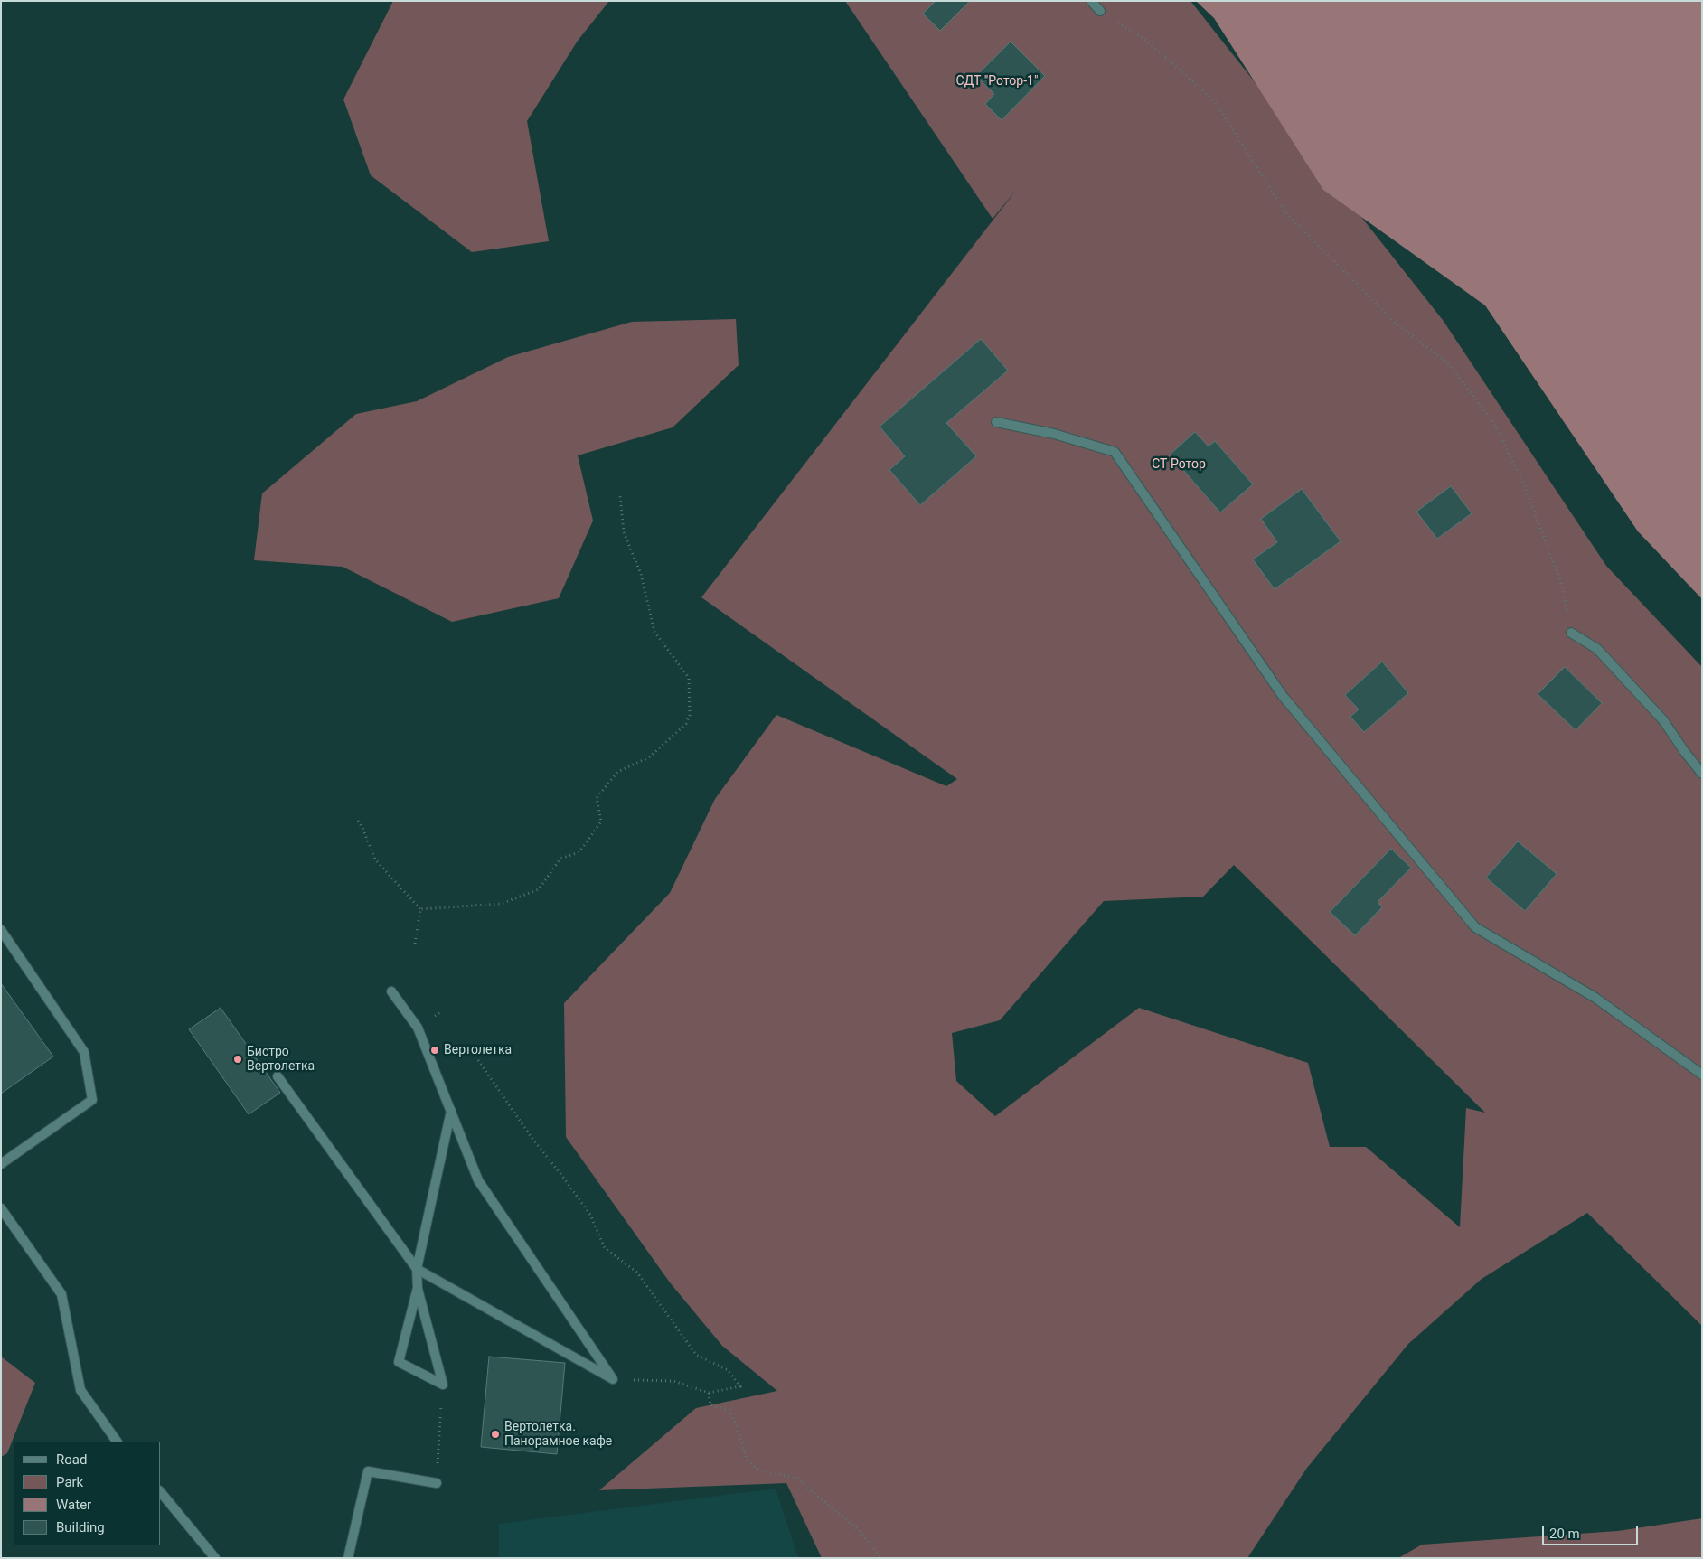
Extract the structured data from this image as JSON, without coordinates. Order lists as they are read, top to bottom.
{
  "parks": ["СДТ \"Ротор-1\"", "СТ Ротор"],
  "places": ["Вертолетка", "Бистро Вертолетка", "Вертолетка. Панорамное кафе"],
  "legend": [
    "Road",
    "Park",
    "Water",
    "Building"
  ],
  "scale_bar": "20 m"
}
